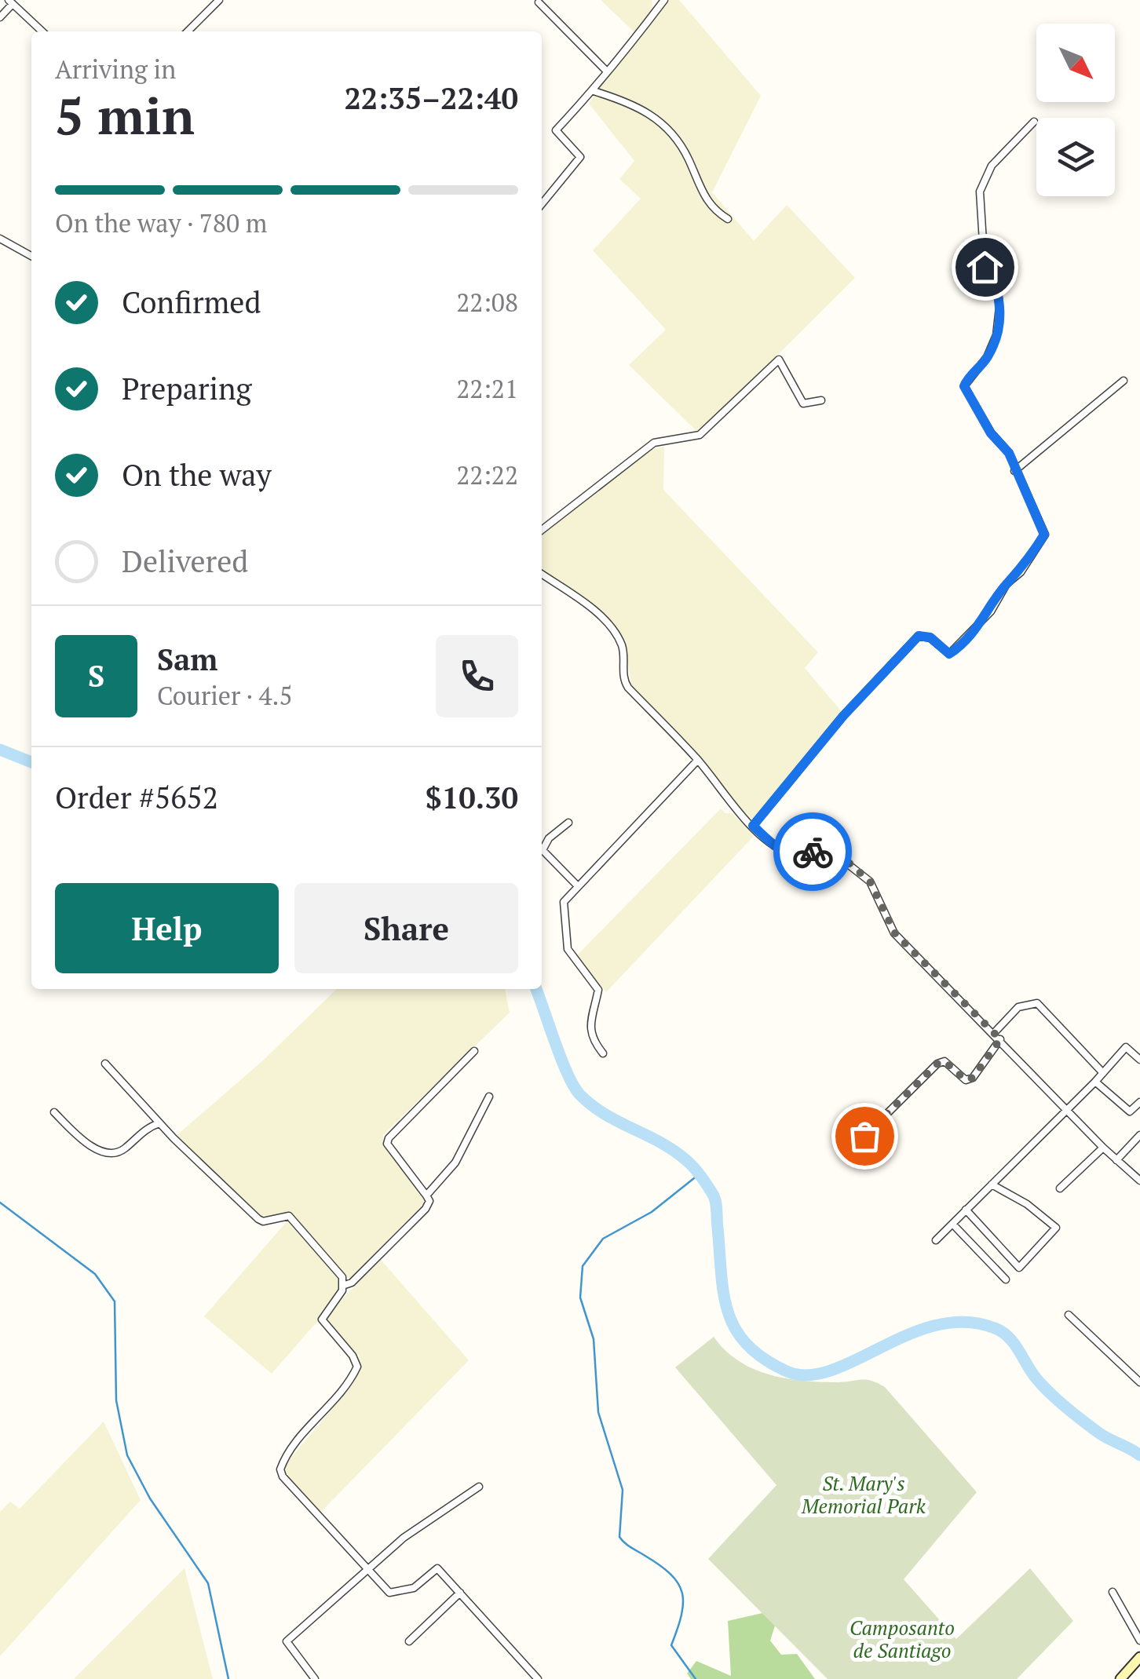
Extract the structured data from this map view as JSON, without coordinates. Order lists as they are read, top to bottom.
{
  "parks": ["St. Mary's Memorial Park", "Camposanto de Santiago"],
  "north": "bottom right",
  "page": {
    "heading": ["5 min", "Arriving in", "22:35–22:40"],
    "panel": [
      "Sam",
      "Courier · 4.5",
      "Order #5652",
      "$10.30"
    ],
    "bar": "On the way · 780 m",
    "list": [
      ["Confirmed", "22:08"],
      ["Preparing", "22:21"],
      ["On the way", "22:22"],
      "Delivered"
    ],
    "round": "S",
    "buttons": ["Help", "Share"]
  }
}
